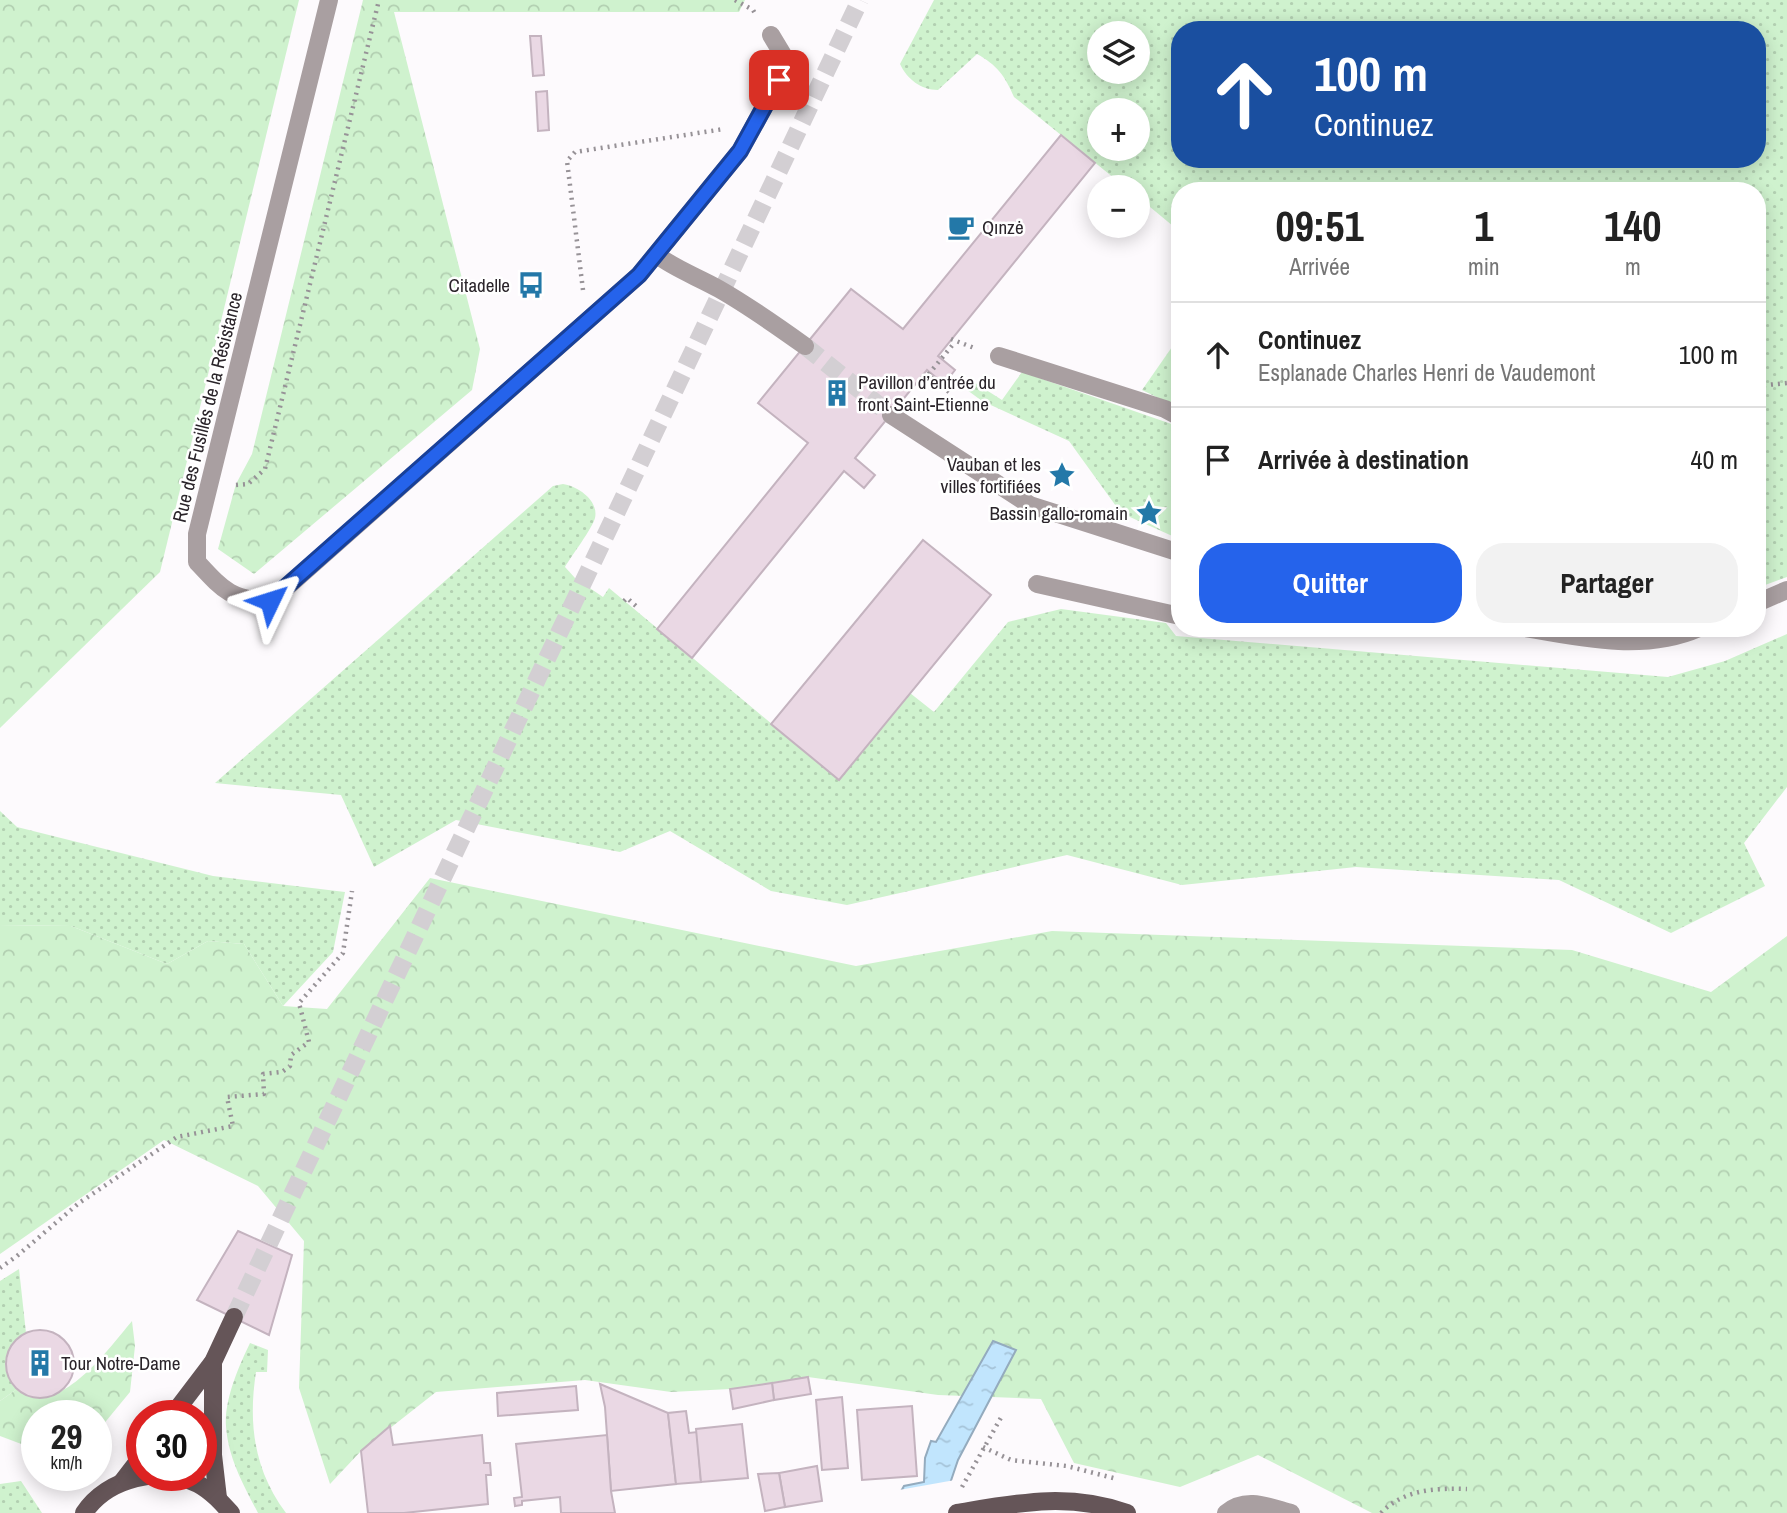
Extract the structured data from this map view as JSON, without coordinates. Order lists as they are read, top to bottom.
{
  "streets": {
    "street": ["Rue des Fusillés de la Résistance"]
  },
  "places": {
    "cafe": ["Qınzė"],
    "bus stop": ["Citadelle"],
    "building": ["Pavillon d’entrée du front Saint-Etienne", "Tour Notre-Dame"],
    "place": ["Vauban et les villes fortifiées", "Bassin gallo-romain"]
  },
  "page": {
    "map_buttons": ["+", "−"],
    "turn": ["100 m", "Continuez"],
    "eta": [
      "09:51",
      "Arrivée",
      "1",
      "min",
      "140",
      "m"
    ],
    "list": [
      {
        "name": "Continuez",
        "note": "Esplanade Charles Henri de Vaudemont",
        "value": "100 m"
      },
      {
        "name": "Arrivée à destination",
        "value": "40 m"
      }
    ],
    "buttons": ["Quitter", "Partager"],
    "speed": "29 km/h",
    "limit": "30"
  }
}
